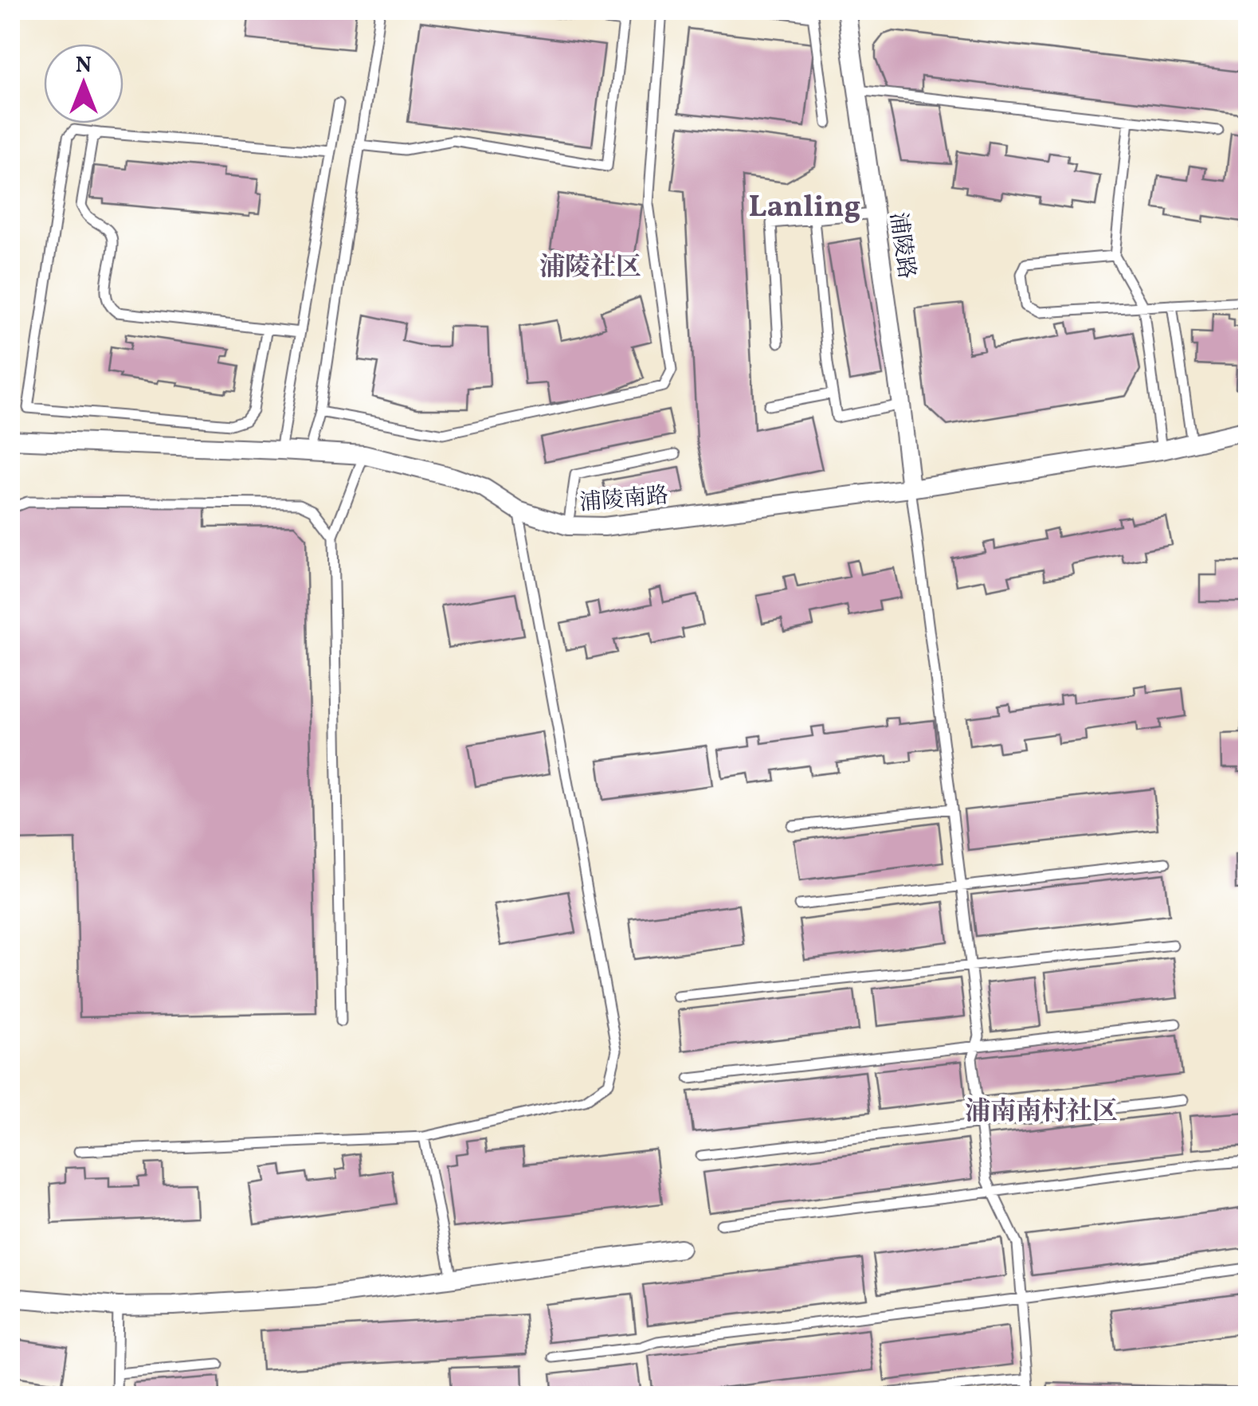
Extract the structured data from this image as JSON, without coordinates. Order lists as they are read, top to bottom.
{
  "streets": {
    "street": ["浦陵路", "浦陵南路"]
  },
  "crossings": [
    ["浦陵路", "浦陵南路"]
  ],
  "districts": ["Lanling", "浦陵社区", "浦南南村社区"],
  "north": "top"
}
